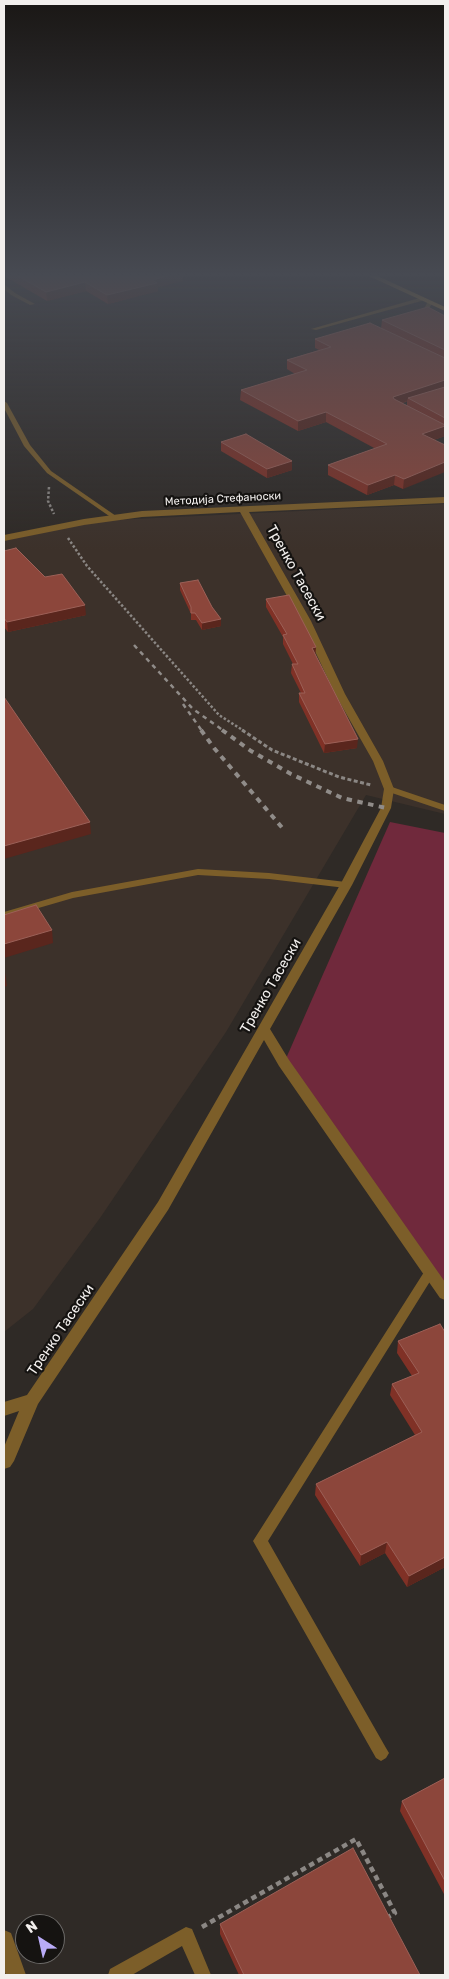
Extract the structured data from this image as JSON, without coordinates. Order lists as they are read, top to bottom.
{
  "streets": {
    "street": ["Методија Стефаноски", "Тренко Тасески"]
  },
  "crossings": [
    ["Методија Стефаноски", "Тренко Тасески"]
  ],
  "north": "top left"
}
